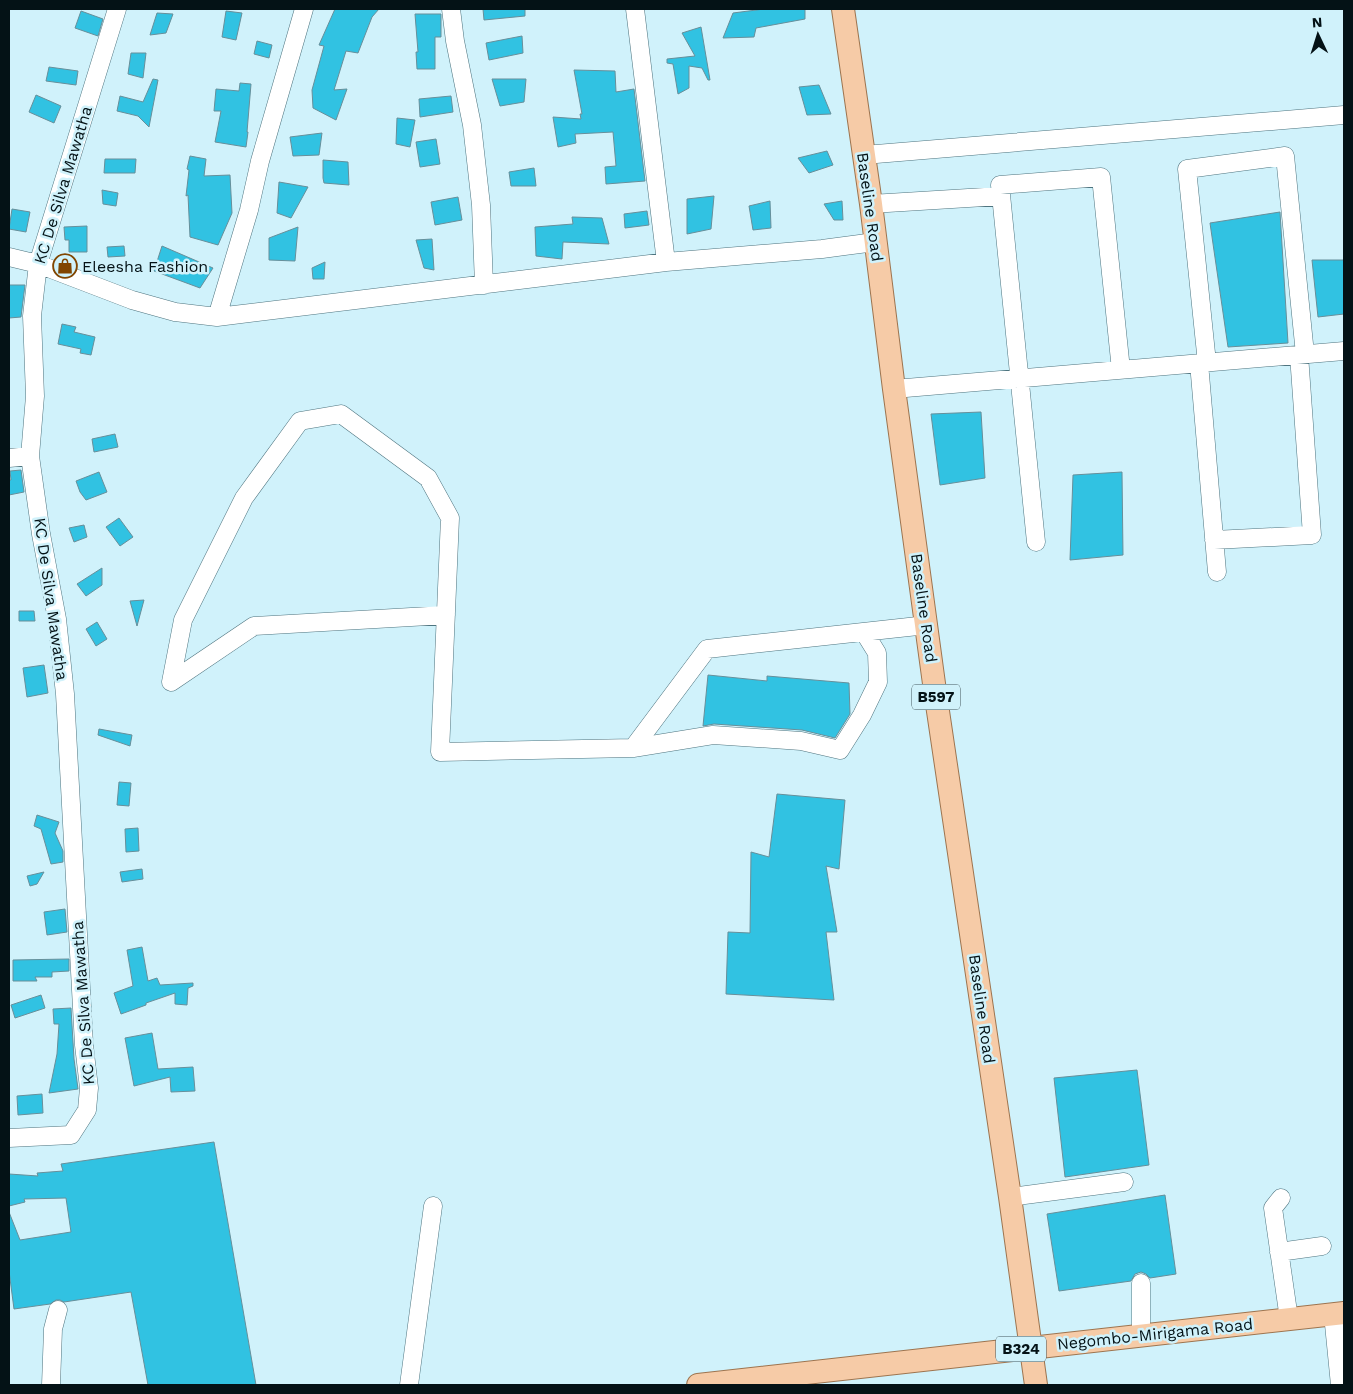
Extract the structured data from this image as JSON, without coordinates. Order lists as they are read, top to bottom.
{
  "streets": {
    "main road": [
      "Baseline Road",
      "B597",
      "Negombo-Mirigama Road",
      "B324"
    ],
    "street": ["KC De Silva Mawatha"]
  },
  "crossings": [
    ["Baseline Road", "Negombo-Mirigama Road"]
  ],
  "places": {
    "shop": ["Eleesha Fashion"]
  },
  "north": "top"
}
